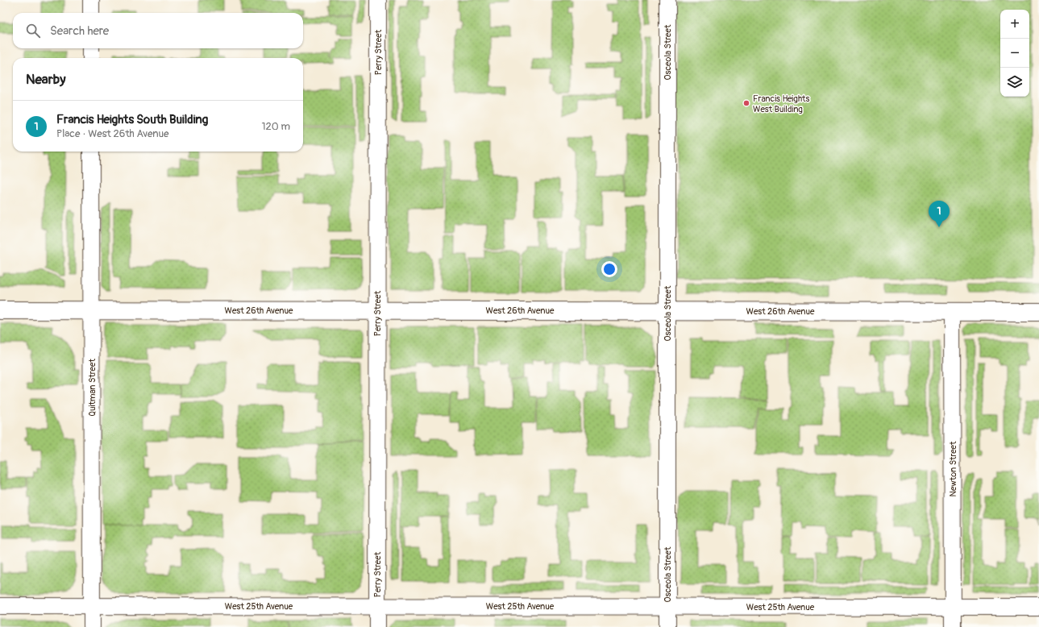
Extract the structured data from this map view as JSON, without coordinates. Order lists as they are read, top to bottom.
{
  "streets": {
    "street": [
      "Perry Street",
      "Osceola Street",
      "West 26th Avenue",
      "Quitman Street",
      "Newton Street",
      "West 25th Avenue"
    ]
  },
  "crossings": [
    ["Perry Street", "West 26th Avenue"],
    ["Perry Street", "West 25th Avenue"],
    ["Osceola Street", "West 26th Avenue"],
    ["Osceola Street", "West 25th Avenue"],
    ["West 26th Avenue", "Quitman Street"],
    ["West 26th Avenue", "Newton Street"],
    ["Quitman Street", "West 25th Avenue"],
    ["Newton Street", "West 25th Avenue"]
  ],
  "places": ["Francis Heights West Building"],
  "page": {
    "map_buttons": ["+", "−"],
    "search": "Search here",
    "heading": "Nearby",
    "list": [
      {
        "mark": "1",
        "name": "Francis Heights South Building",
        "note": "Place · West 26th Avenue",
        "value": "120 m"
      }
    ],
    "pins": "1"
  }
}
